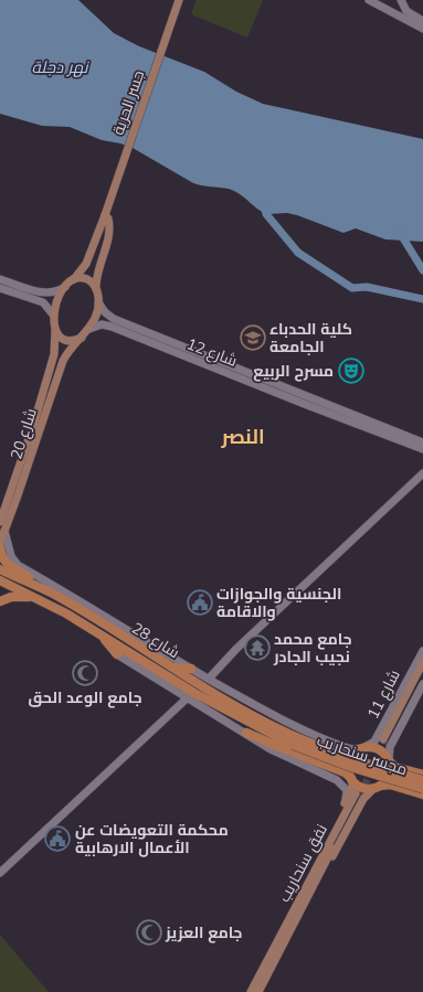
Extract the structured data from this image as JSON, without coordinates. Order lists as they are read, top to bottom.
{
  "streets": {
    "highway": ["شارع 28", "مجسر سنحاريب"],
    "main road": ["جسر الحرية", "شارع 20", "نفق سنحاريب"],
    "street": ["شارع 12", "شارع 11"]
  },
  "crossings": [
    ["جسر الحرية", "شارع 12"],
    ["جسر الحرية", "شارع 20"],
    ["شارع 12", "شارع 20"],
    ["شارع 28", "مجسر سنحاريب"]
  ],
  "districts": ["النصر"],
  "water": ["نهر دجلة"],
  "places": {
    "school or university": ["كلية الحدباء الجامعة"],
    "theatre": ["مسرح الربيع"],
    "public building": ["الجنسية والجوازات والاقامة", "محكمة التعويضات عن الأعمال الارهابية"],
    "temple": ["جامع محمد نجيب الجادر"],
    "mosque": ["جامع الوعد الحق", "جامع العزيز"]
  }
}
